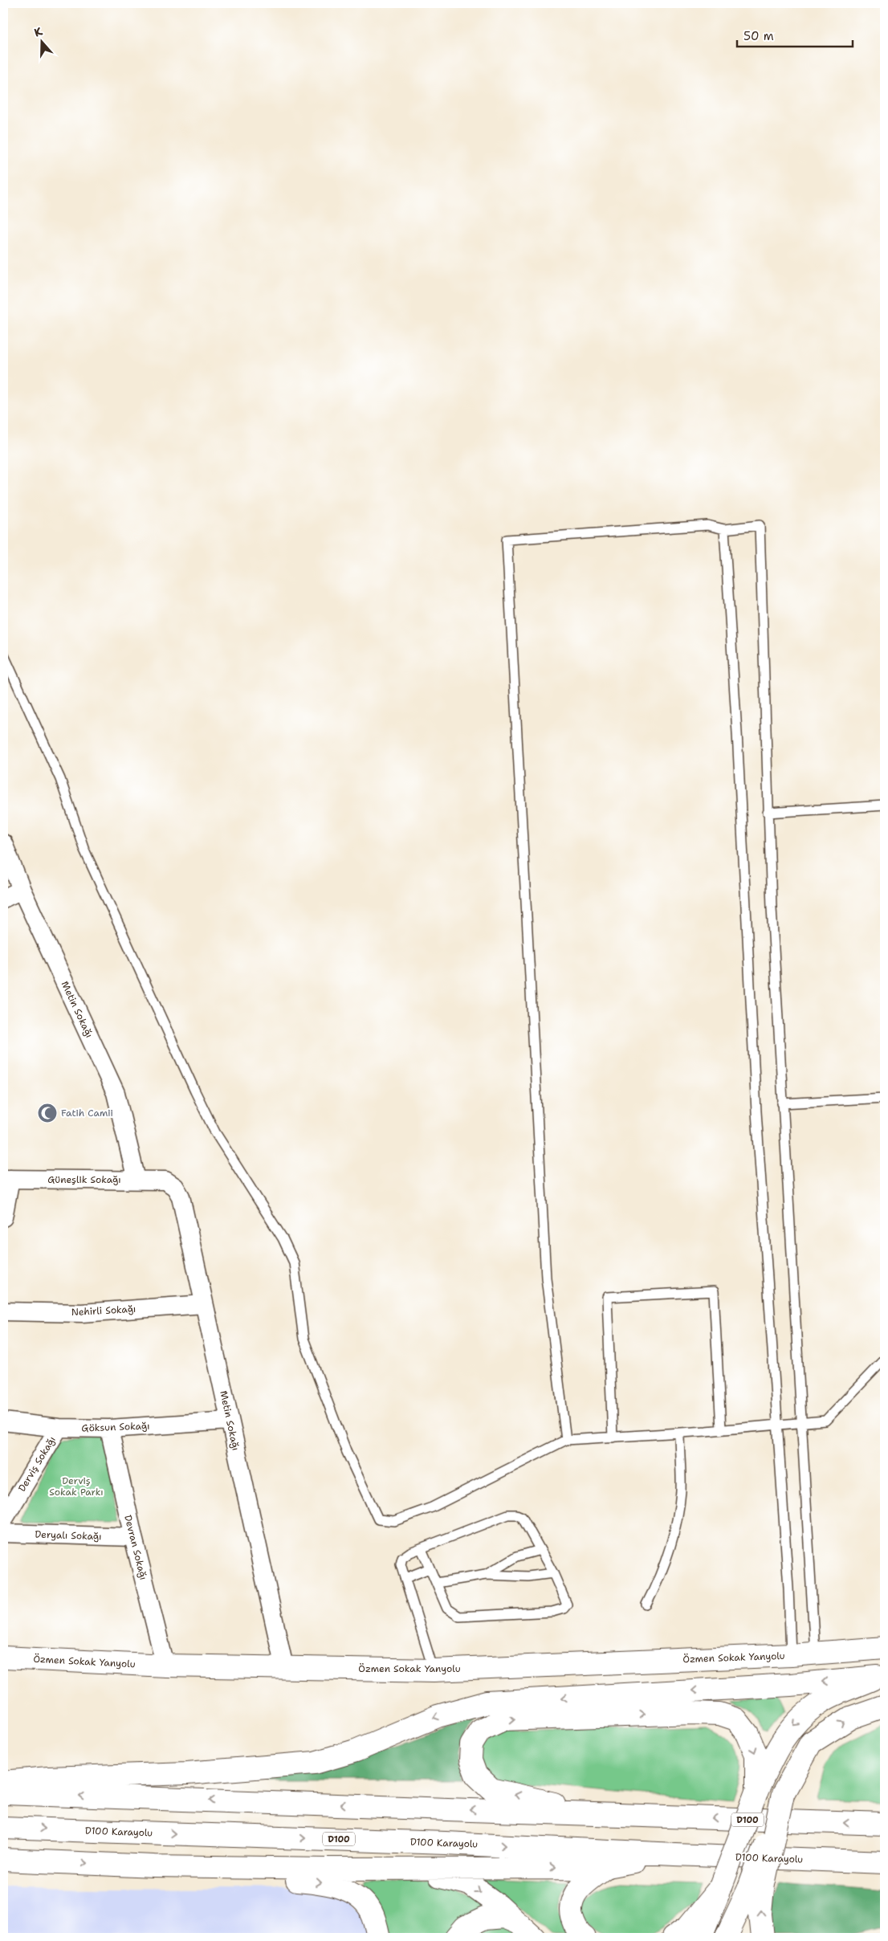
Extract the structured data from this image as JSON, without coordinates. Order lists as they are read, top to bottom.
{
  "streets": {
    "main road": ["Özmen Sokak Yanyolu", "D100", "D100 Karayolu"],
    "street": [
      "Metin Sokağı",
      "Güneşlik Sokağı",
      "Nehirli Sokağı",
      "Göksun Sokağı",
      "Derviş Sokağı",
      "Deryalı Sokağı",
      "Devran Sokağı"
    ]
  },
  "crossings": [
    ["Metin Sokağı", "Güneşlik Sokağı"],
    ["Metin Sokağı", "Nehirli Sokağı"],
    ["Metin Sokağı", "Göksun Sokağı"],
    ["Metin Sokağı", "Özmen Sokak Yanyolu"],
    ["Göksun Sokağı", "Derviş Sokağı"],
    ["Göksun Sokağı", "Devran Sokağı"],
    ["Deryalı Sokağı", "Devran Sokağı"],
    ["Devran Sokağı", "Özmen Sokak Yanyolu"]
  ],
  "parks": ["Derviş Sokak Parkı"],
  "places": {
    "mosque": ["Fatih Camii"]
  },
  "scale_bar": "50 m",
  "north": "top"
}
